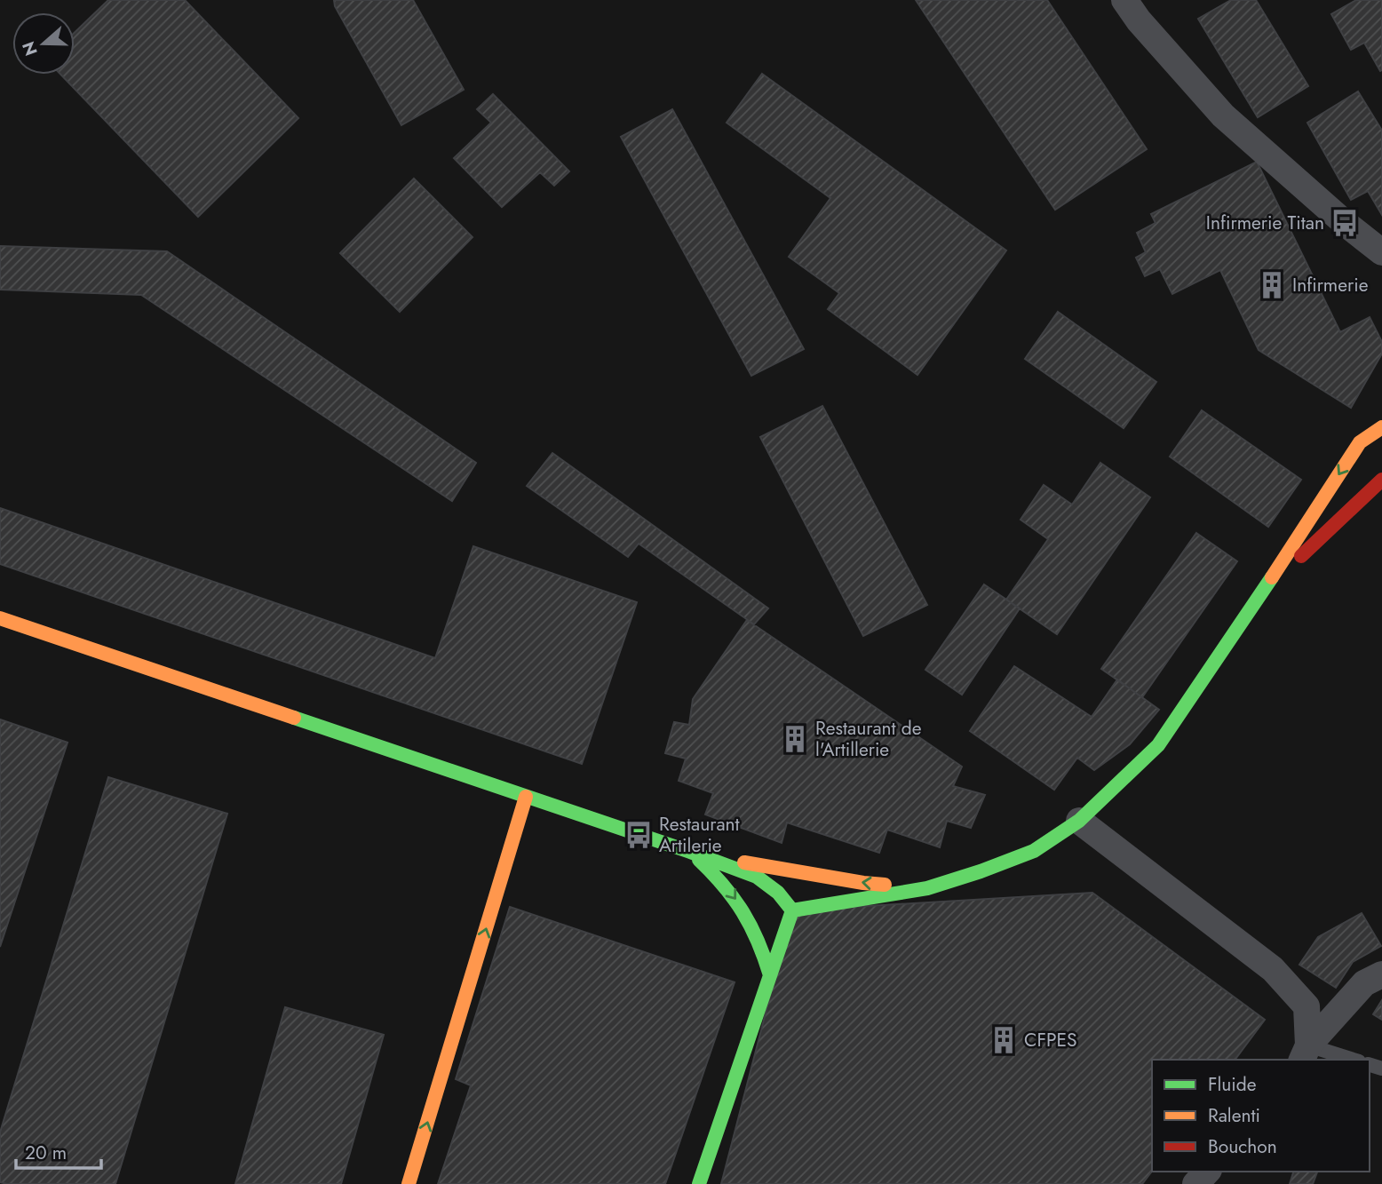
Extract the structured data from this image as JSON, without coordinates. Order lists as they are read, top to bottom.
{
  "places": {
    "bus stop": ["Infirmerie Titan", "Restaurant Artilerie"],
    "building": ["Infirmerie", "Restaurant de l'Artillerie", "CFPES"]
  },
  "legend": ["Fluide", "Ralenti", "Bouchon"],
  "scale_bar": "20 m",
  "north": "left"
}
